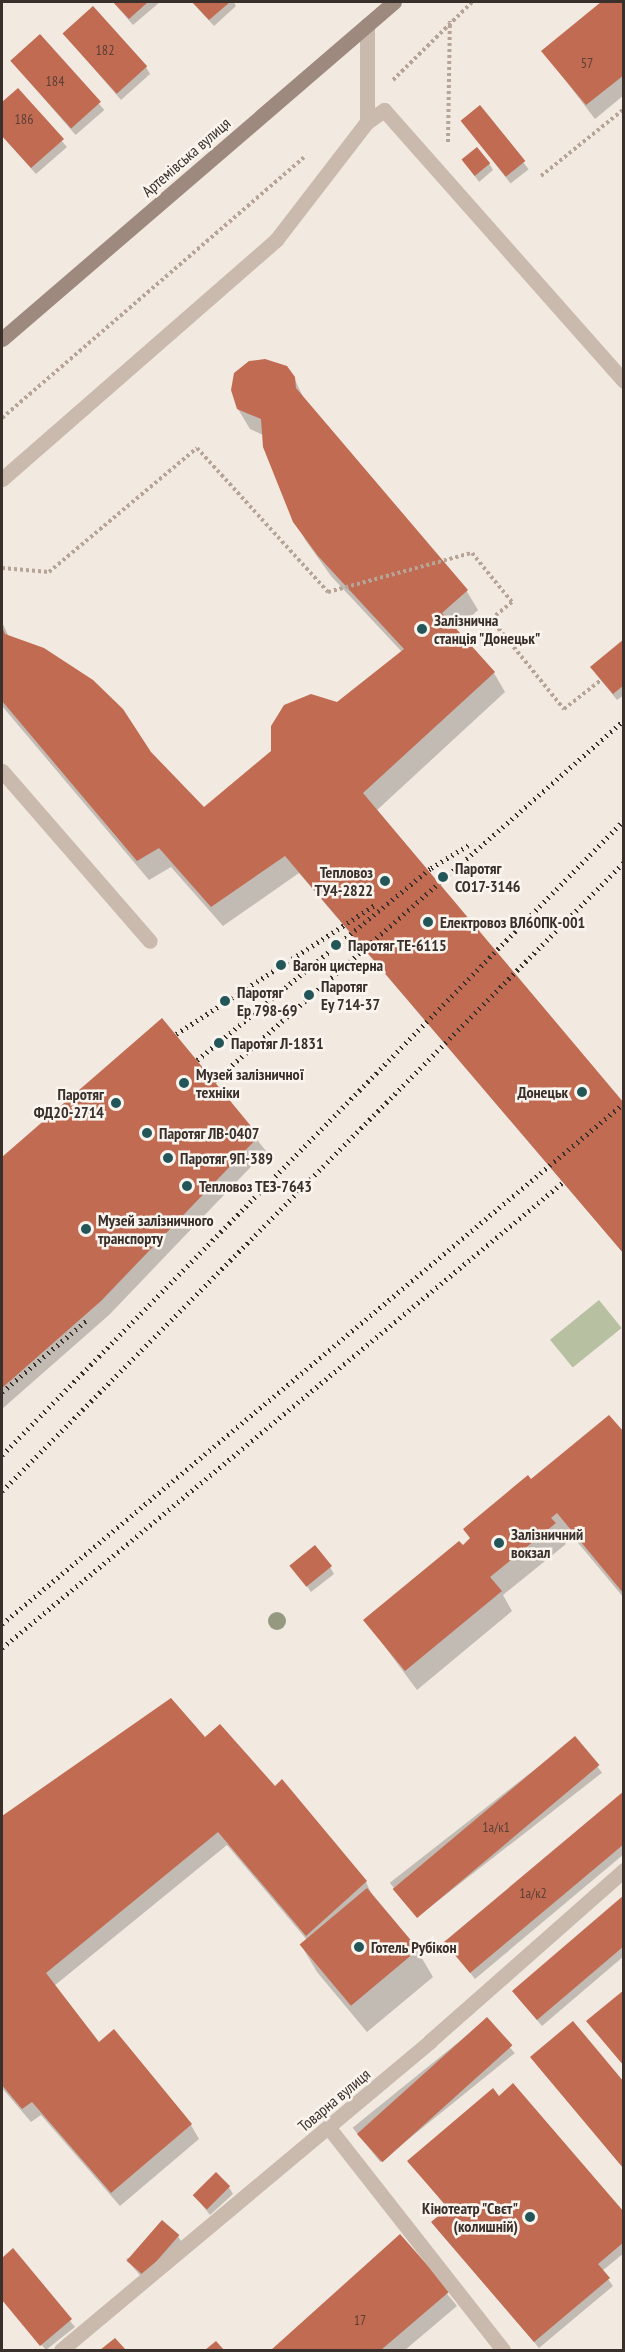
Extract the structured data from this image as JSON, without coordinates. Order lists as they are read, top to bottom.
{
  "streets": {
    "main road": ["Артемівська вулиця"],
    "street": ["Товарна вулиця"]
  },
  "places": [
    "Залізнична станція \"Донецьк\"",
    "Паротяг СО17-3146",
    "Тепловоз ТУ4-2822",
    "Електровоз ВЛ60ПК-001",
    "Паротяг ТЕ-6115",
    "Вагон цистерна",
    "Паротяг Еу 714-37",
    "Паротяг Ер 798-69",
    "Паротяг Л-1831",
    "Музей залізничної техніки",
    "Донецьк",
    "Паротяг ФД20-2714",
    "Паротяг ЛВ-0407",
    "Паротяг 9П-389",
    "Тепловоз ТЕЗ-7643",
    "Музей залізничного транспорту",
    "Залізничний вокзал",
    "Готель Рубікон",
    "Кінотеатр \"Свєт\" (колишній)"
  ],
  "house_numbers": [
    "182",
    "57",
    "184",
    "186",
    "1а/к1",
    "1а/к2",
    "17"
  ]
}
